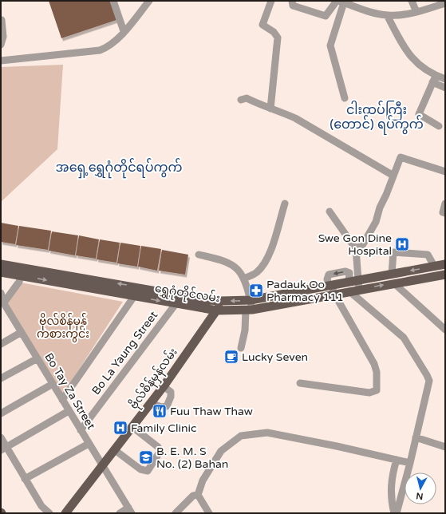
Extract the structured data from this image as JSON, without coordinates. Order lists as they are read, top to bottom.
{
  "streets": {
    "main road": ["ရွှေဂုံတိုင်လမ်း", "ဗိုလ်စိန်မှန်လမ်း"],
    "street": ["Bo La Yaung Street", "Bo Tay Za Street"]
  },
  "crossings": [
    ["ရွှေဂုံတိုင်လမ်း", "Bo La Yaung Street"],
    ["ရွှေဂုံတိုင်လမ်း", "ဗိုလ်စိန်မှန်လမ်း"],
    ["Bo La Yaung Street", "Bo Tay Za Street"],
    ["ဗိုလ်စိန်မှန်လမ်း", "Bo Tay Za Street"]
  ],
  "districts": ["ငါးထပ်ကြီး (တောင်) ရပ်ကွက်", "အရှေ့ရွှေဂုံတိုင်ရပ်ကွက်"],
  "parks": ["ဗိုလ်စိန်မှန် ကစားကွင်း"],
  "places": {
    "hospital": ["Swe Gon Dine Hospital", "Family Clinic"],
    "pharmacy": ["Padauk Oo Pharmacy 111"],
    "cafe": ["Lucky Seven"],
    "restaurant": ["Fuu Thaw Thaw"],
    "school or university": ["B. E. M. S No. (2) Bahan"]
  },
  "north": "bottom"
}
